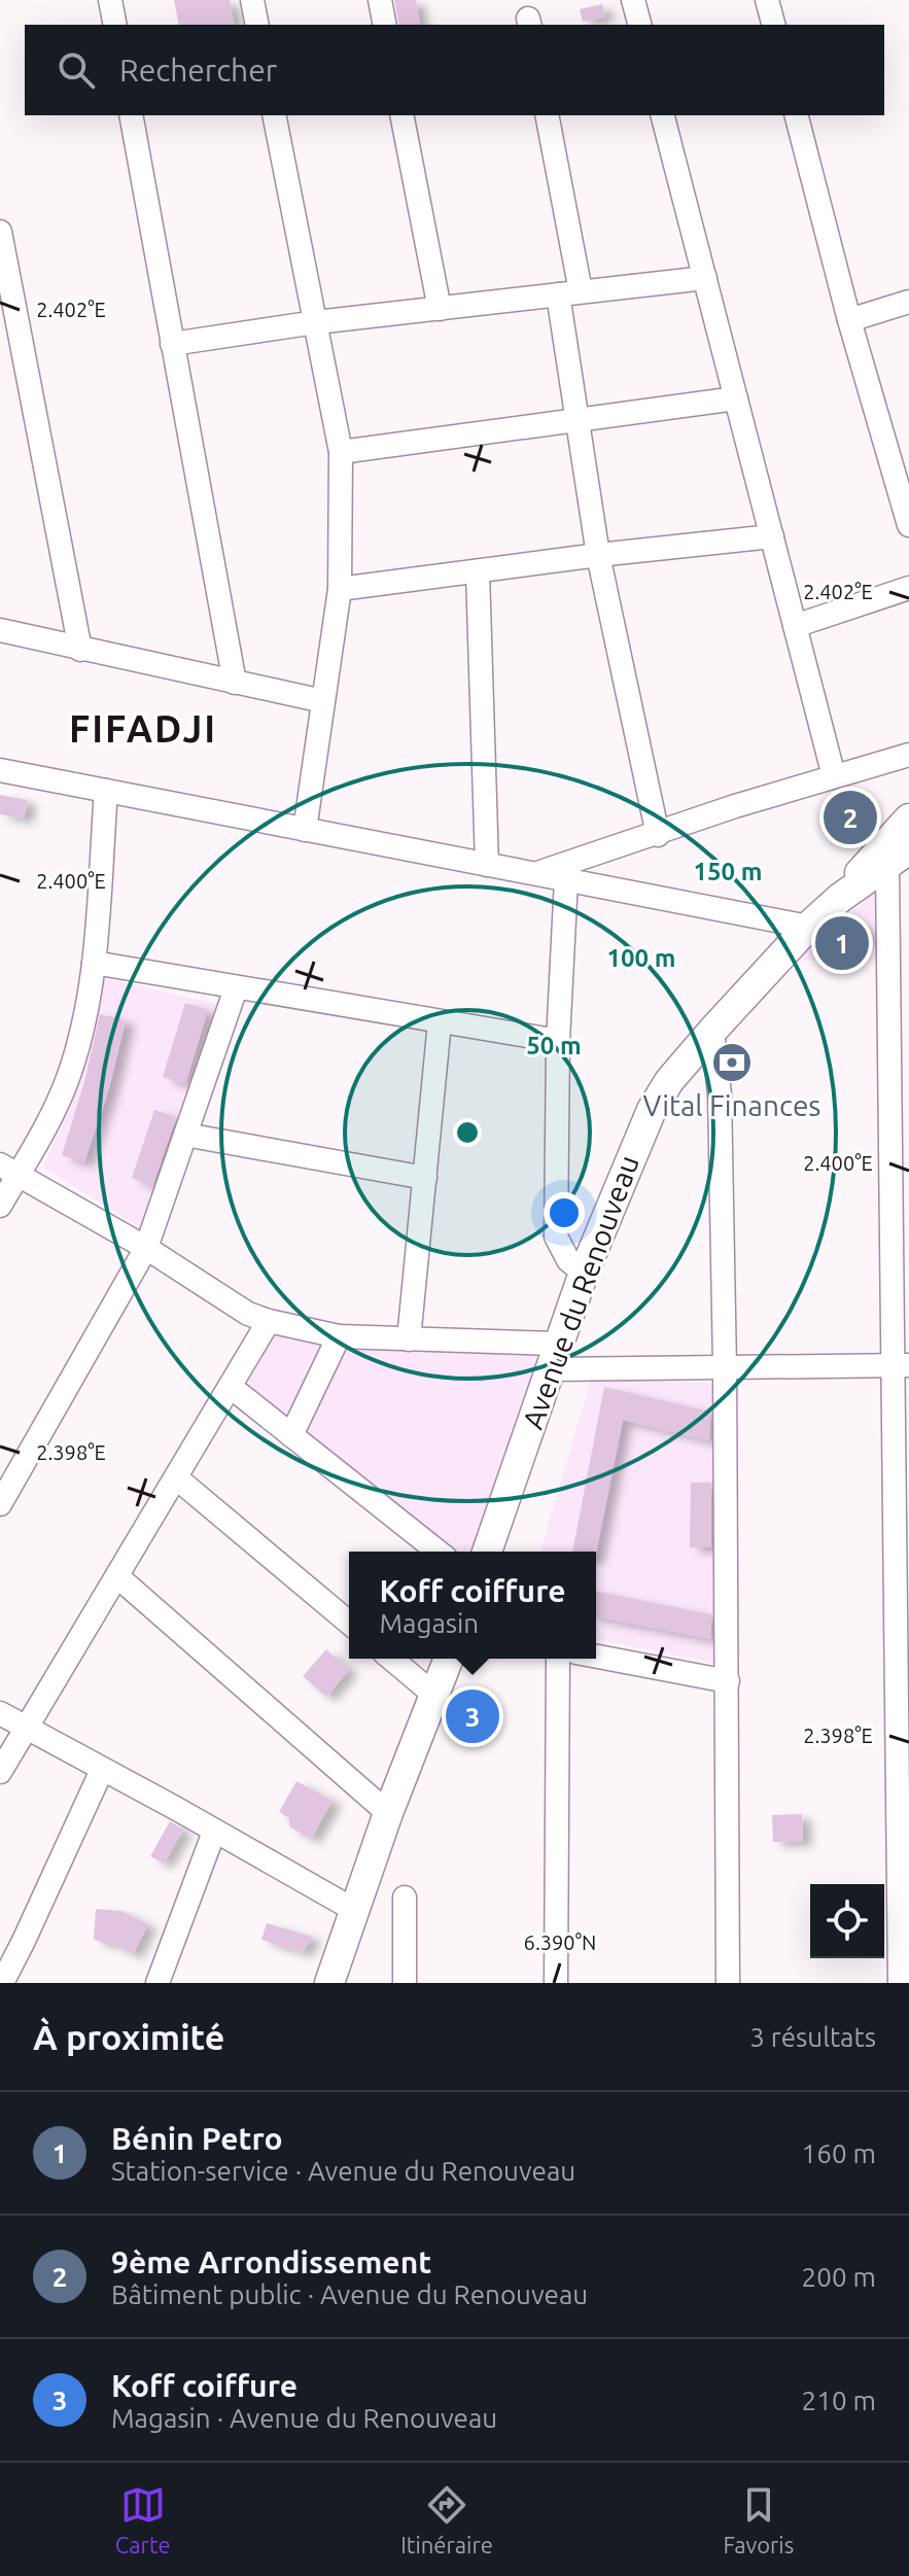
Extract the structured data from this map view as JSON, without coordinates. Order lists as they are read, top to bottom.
{
  "streets": {
    "main road": ["Avenue du Renouveau"]
  },
  "districts": ["FIFADJI"],
  "places": {
    "bank": ["Vital Finances"]
  },
  "page": {
    "search": "Rechercher",
    "pins": ["2", "1", "3"],
    "popup": ["Koff coiffure", "Magasin"],
    "heading": ["À proximité", "3 résultats"],
    "list": [
      {
        "mark": "1",
        "name": "Bénin Petro",
        "note": "Station-service · Avenue du Renouveau",
        "value": "160 m"
      },
      {
        "mark": "2",
        "name": "9ème Arrondissement",
        "note": "Bâtiment public · Avenue du Renouveau",
        "value": "200 m"
      },
      {
        "mark": "3",
        "name": "Koff coiffure",
        "note": "Magasin · Avenue du Renouveau",
        "value": "210 m"
      }
    ],
    "nav": ["Carte", "Itinéraire", "Favoris"]
  },
  "coordinates": [
    "2.402°E",
    "2.400°E",
    "2.398°E",
    "6.390°N"
  ],
  "rings": ["150 m", "100 m", "50 m"]
}
